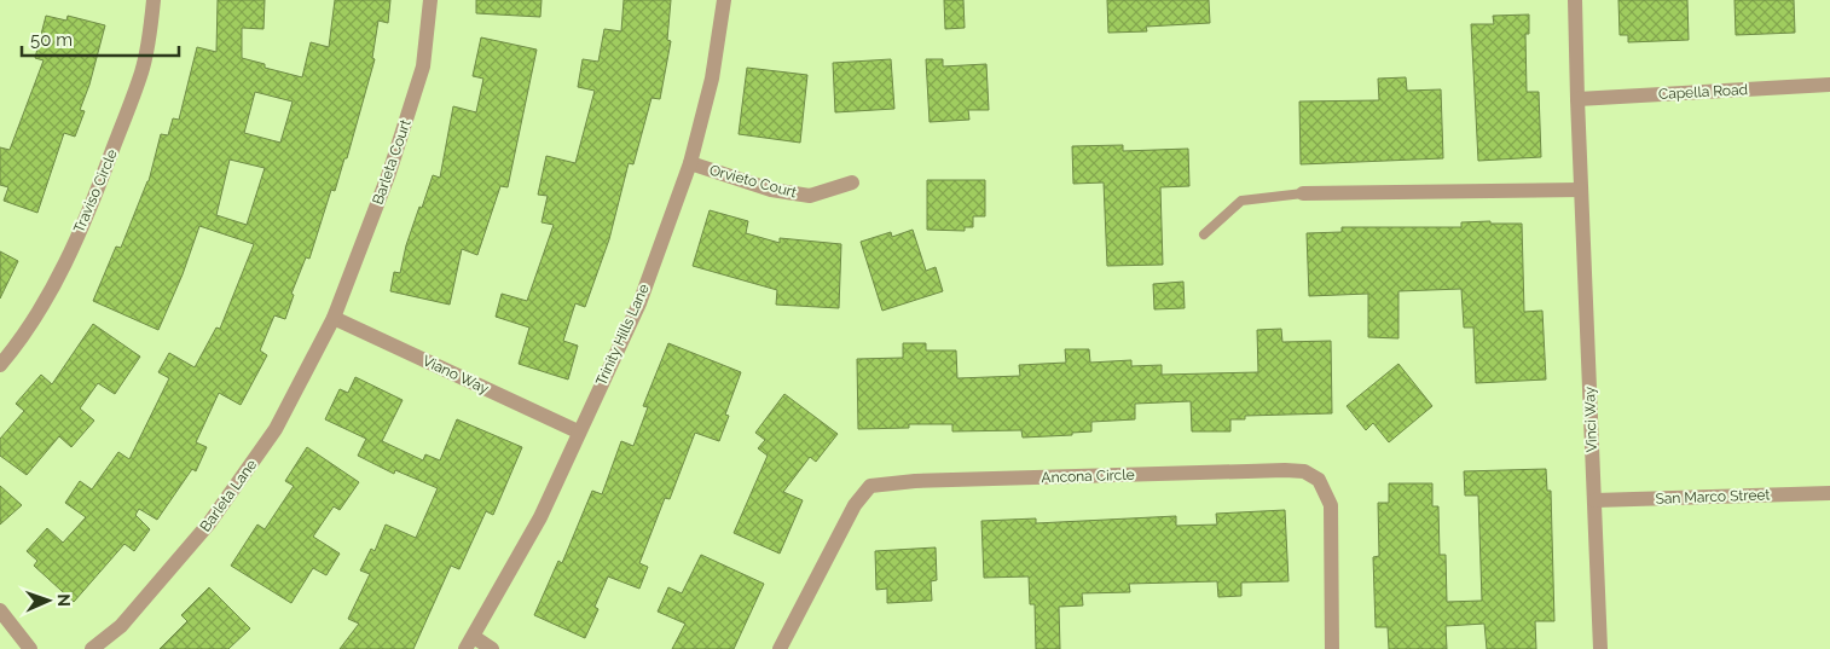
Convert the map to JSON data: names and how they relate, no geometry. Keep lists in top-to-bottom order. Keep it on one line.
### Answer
{"streets":{"street":["Capella Road","Barleta Court","Orvieto Court","Traviso Circle","Trinity Hills Lane","Viano Way","Vinci Way","Ancona Circle","Barleta Lane","San Marco Street"]},"crossings":[["Capella Road","Vinci Way"],["Barleta Court","Viano Way"],["Barleta Court","Barleta Lane"],["Orvieto Court","Trinity Hills Lane"],["Trinity Hills Lane","Viano Way"],["Viano Way","Barleta Lane"],["Vinci Way","San Marco Street"]],"scale_bar":"50 m","north":"right"}
